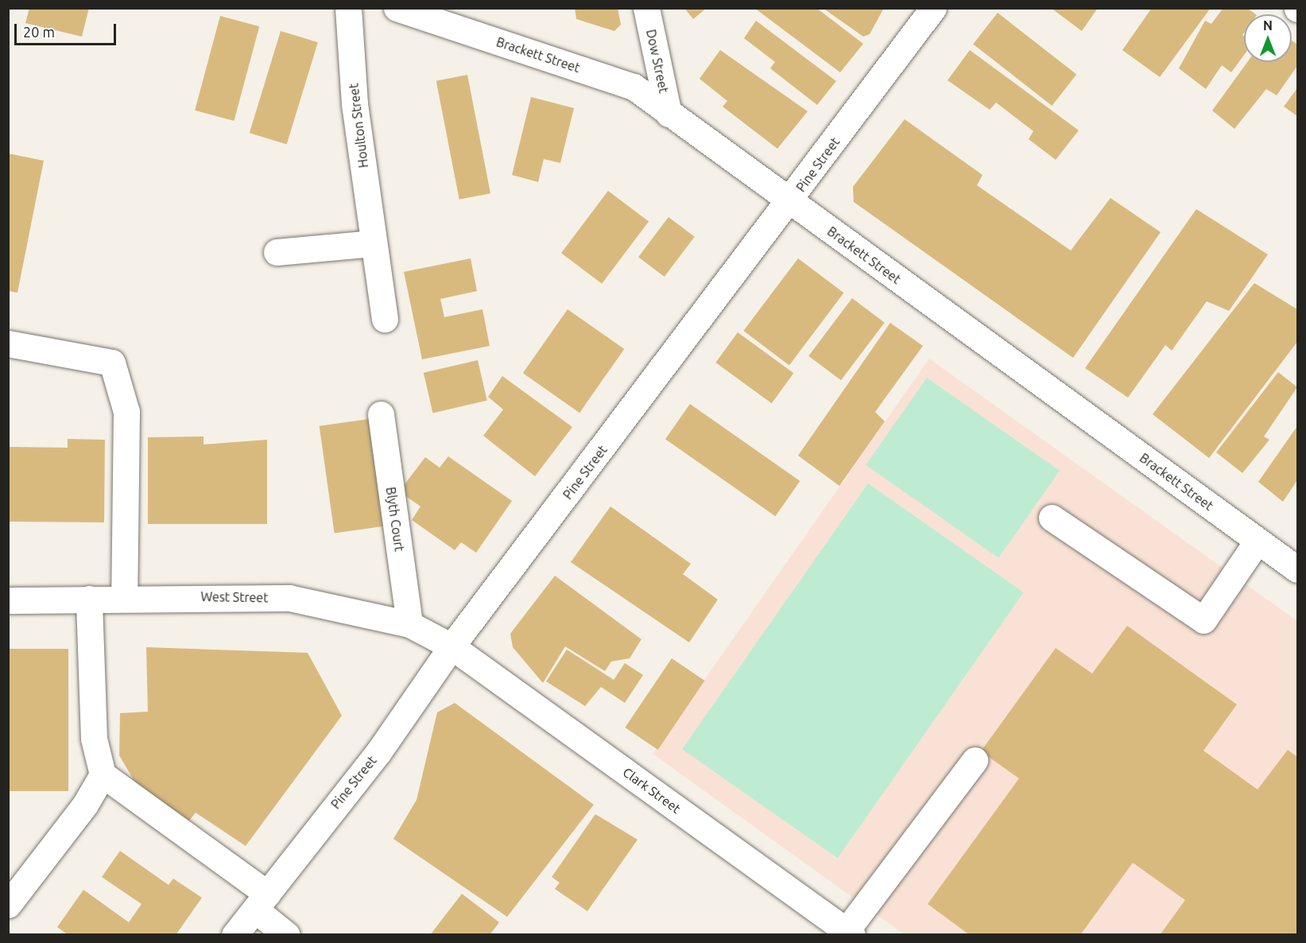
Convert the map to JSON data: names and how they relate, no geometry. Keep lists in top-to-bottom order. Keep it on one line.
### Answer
{"streets":{"street":["Brackett Street","Dow Street","Houlton Street","Pine Street","Blyth Court","West Street","Clark Street"]},"crossings":[["Brackett Street","Dow Street"],["Brackett Street","Pine Street"],["Pine Street","West Street"],["Pine Street","Clark Street"],["Blyth Court","West Street"],["West Street","Clark Street"]],"scale_bar":"20 m","north":"top"}
